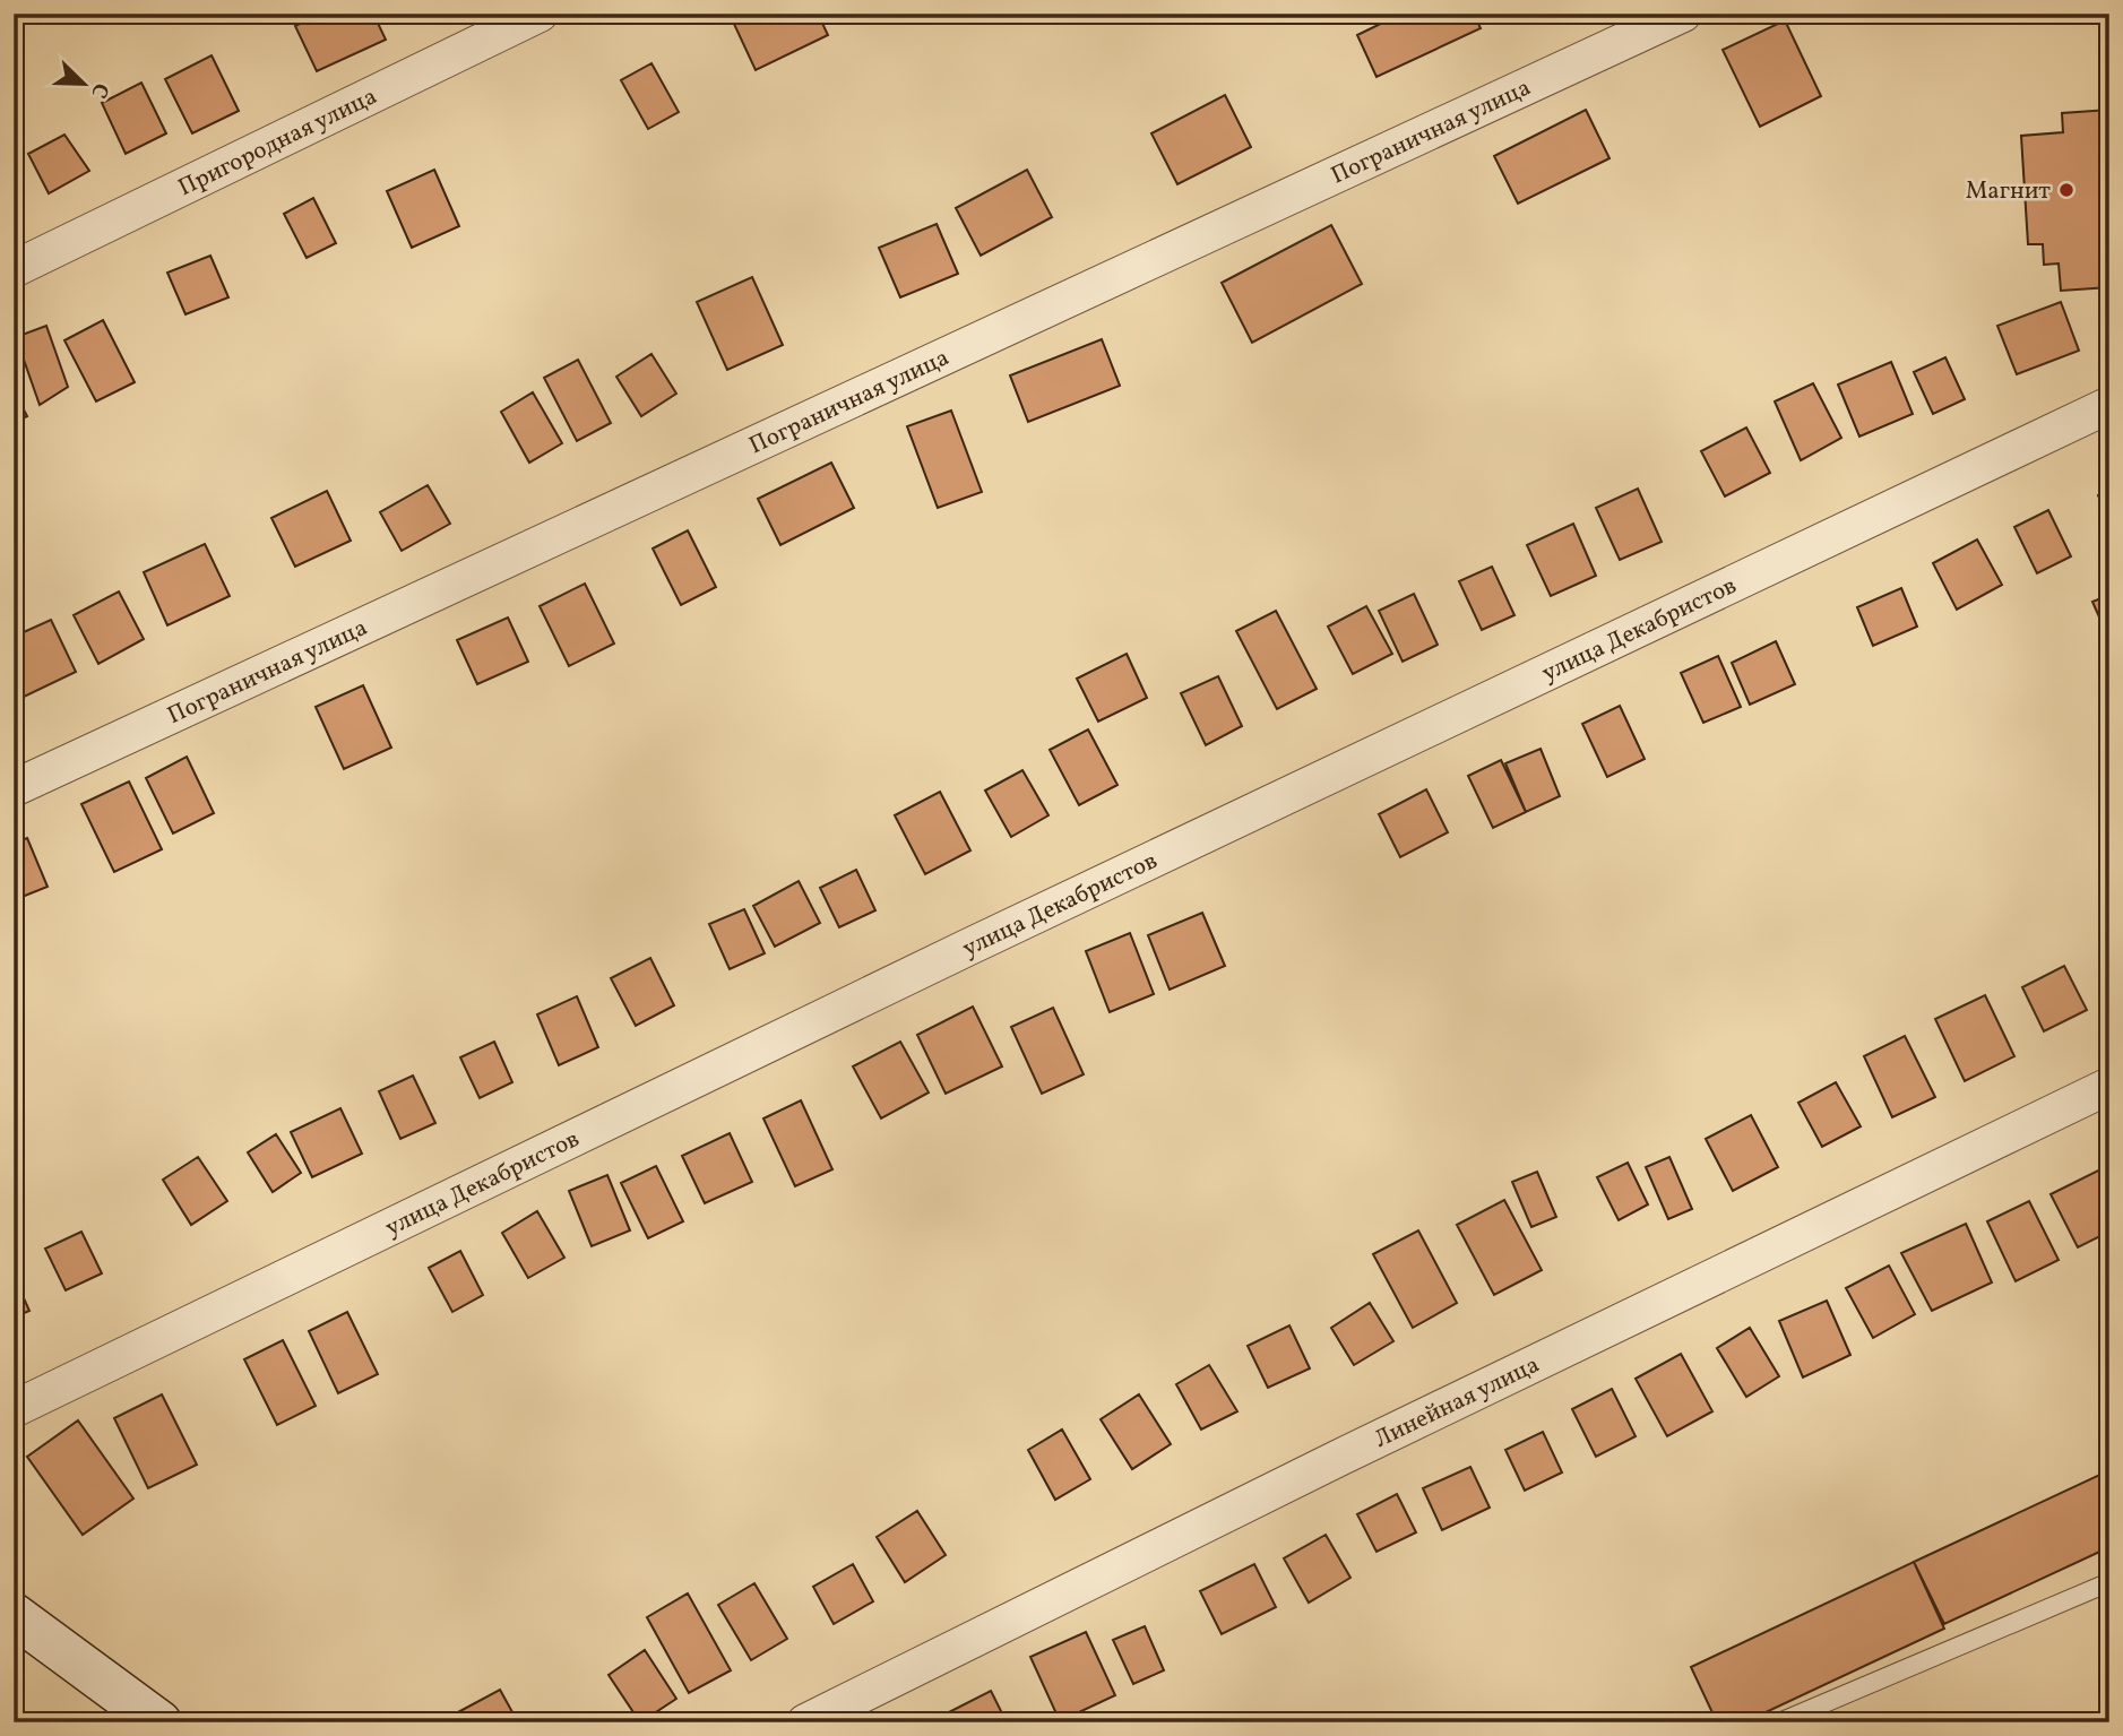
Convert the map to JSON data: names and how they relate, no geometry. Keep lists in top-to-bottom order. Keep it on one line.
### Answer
{"streets":{"street":["Пограничная улица","Пригородная улица","улица Декабристов","Линейная улица"]},"places":["Магнит"],"north":"bottom right"}
